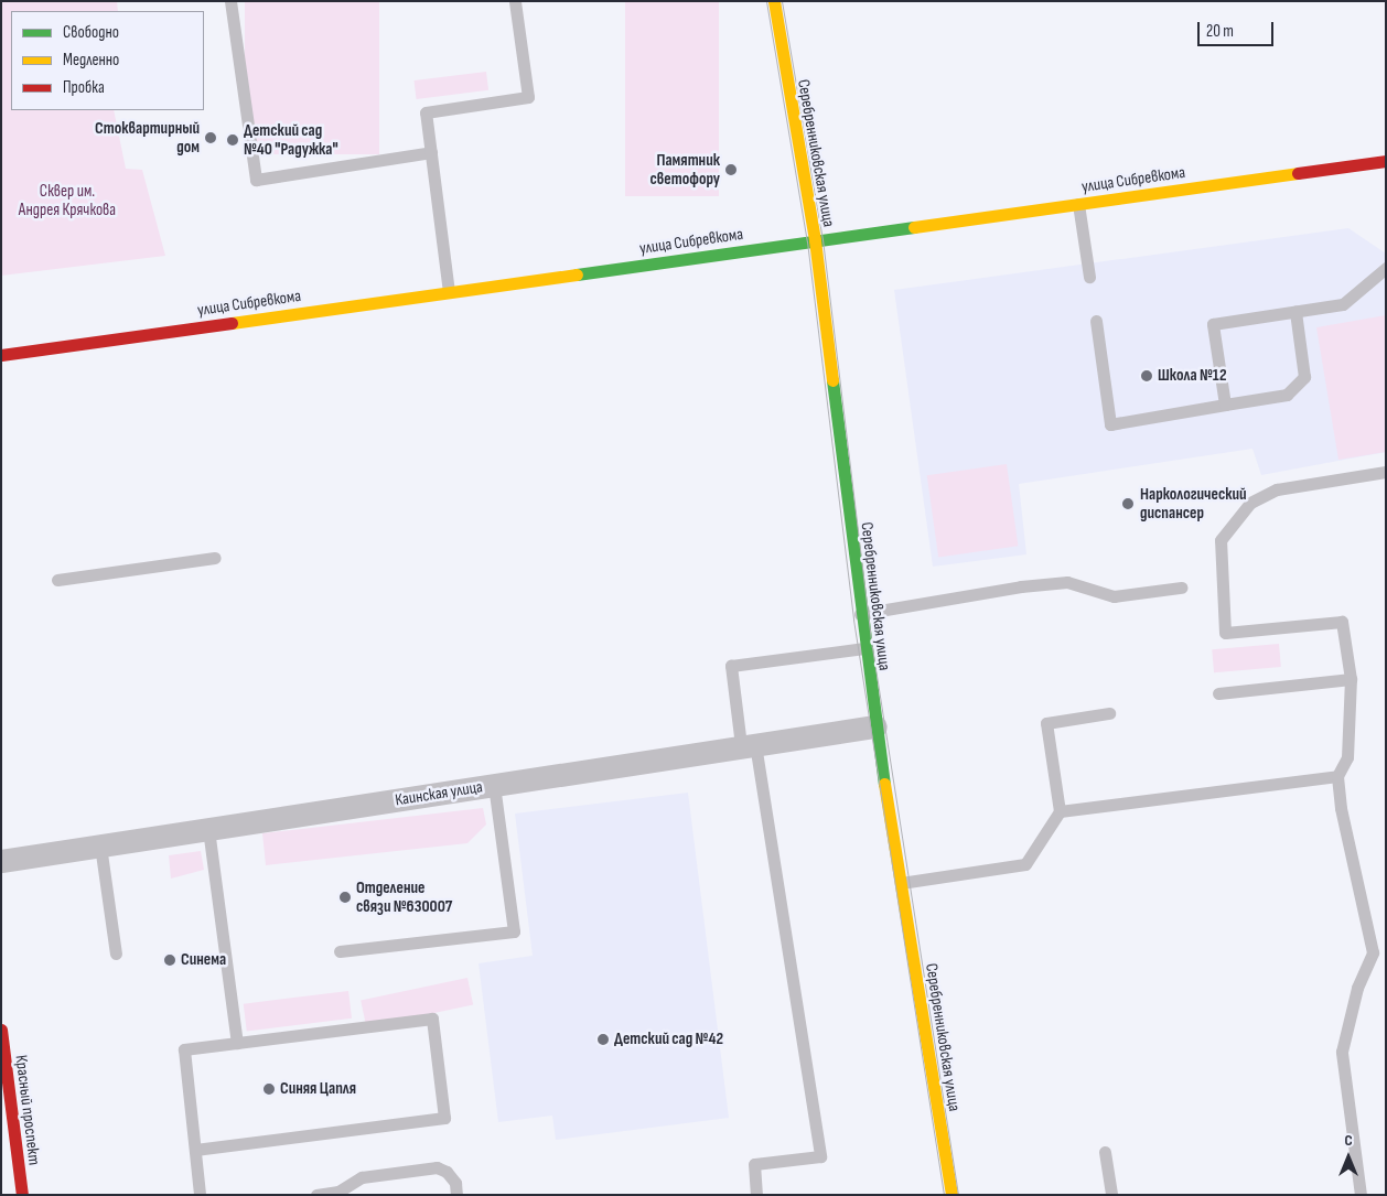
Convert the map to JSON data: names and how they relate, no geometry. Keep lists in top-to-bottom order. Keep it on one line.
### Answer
{"streets":{"street":["Серебренниковская улица","улица Сибревкома","Каинская улица","Красный проспект"]},"crossings":[["Серебренниковская улица","улица Сибревкома"],["Серебренниковская улица","Каинская улица"]],"parks":["Сквер им. Андрея Крячкова"],"places":["Стоквартирный дом","Детский сад №40 \"Радужка\"","Памятник светофору","Школа №12","Наркологический диспансер","Отделение связи №630007","Синема","Детский сад №42","Синяя Цапля"],"legend":["Свободно","Медленно","Пробка"],"scale_bar":"20 m","north":"top"}
